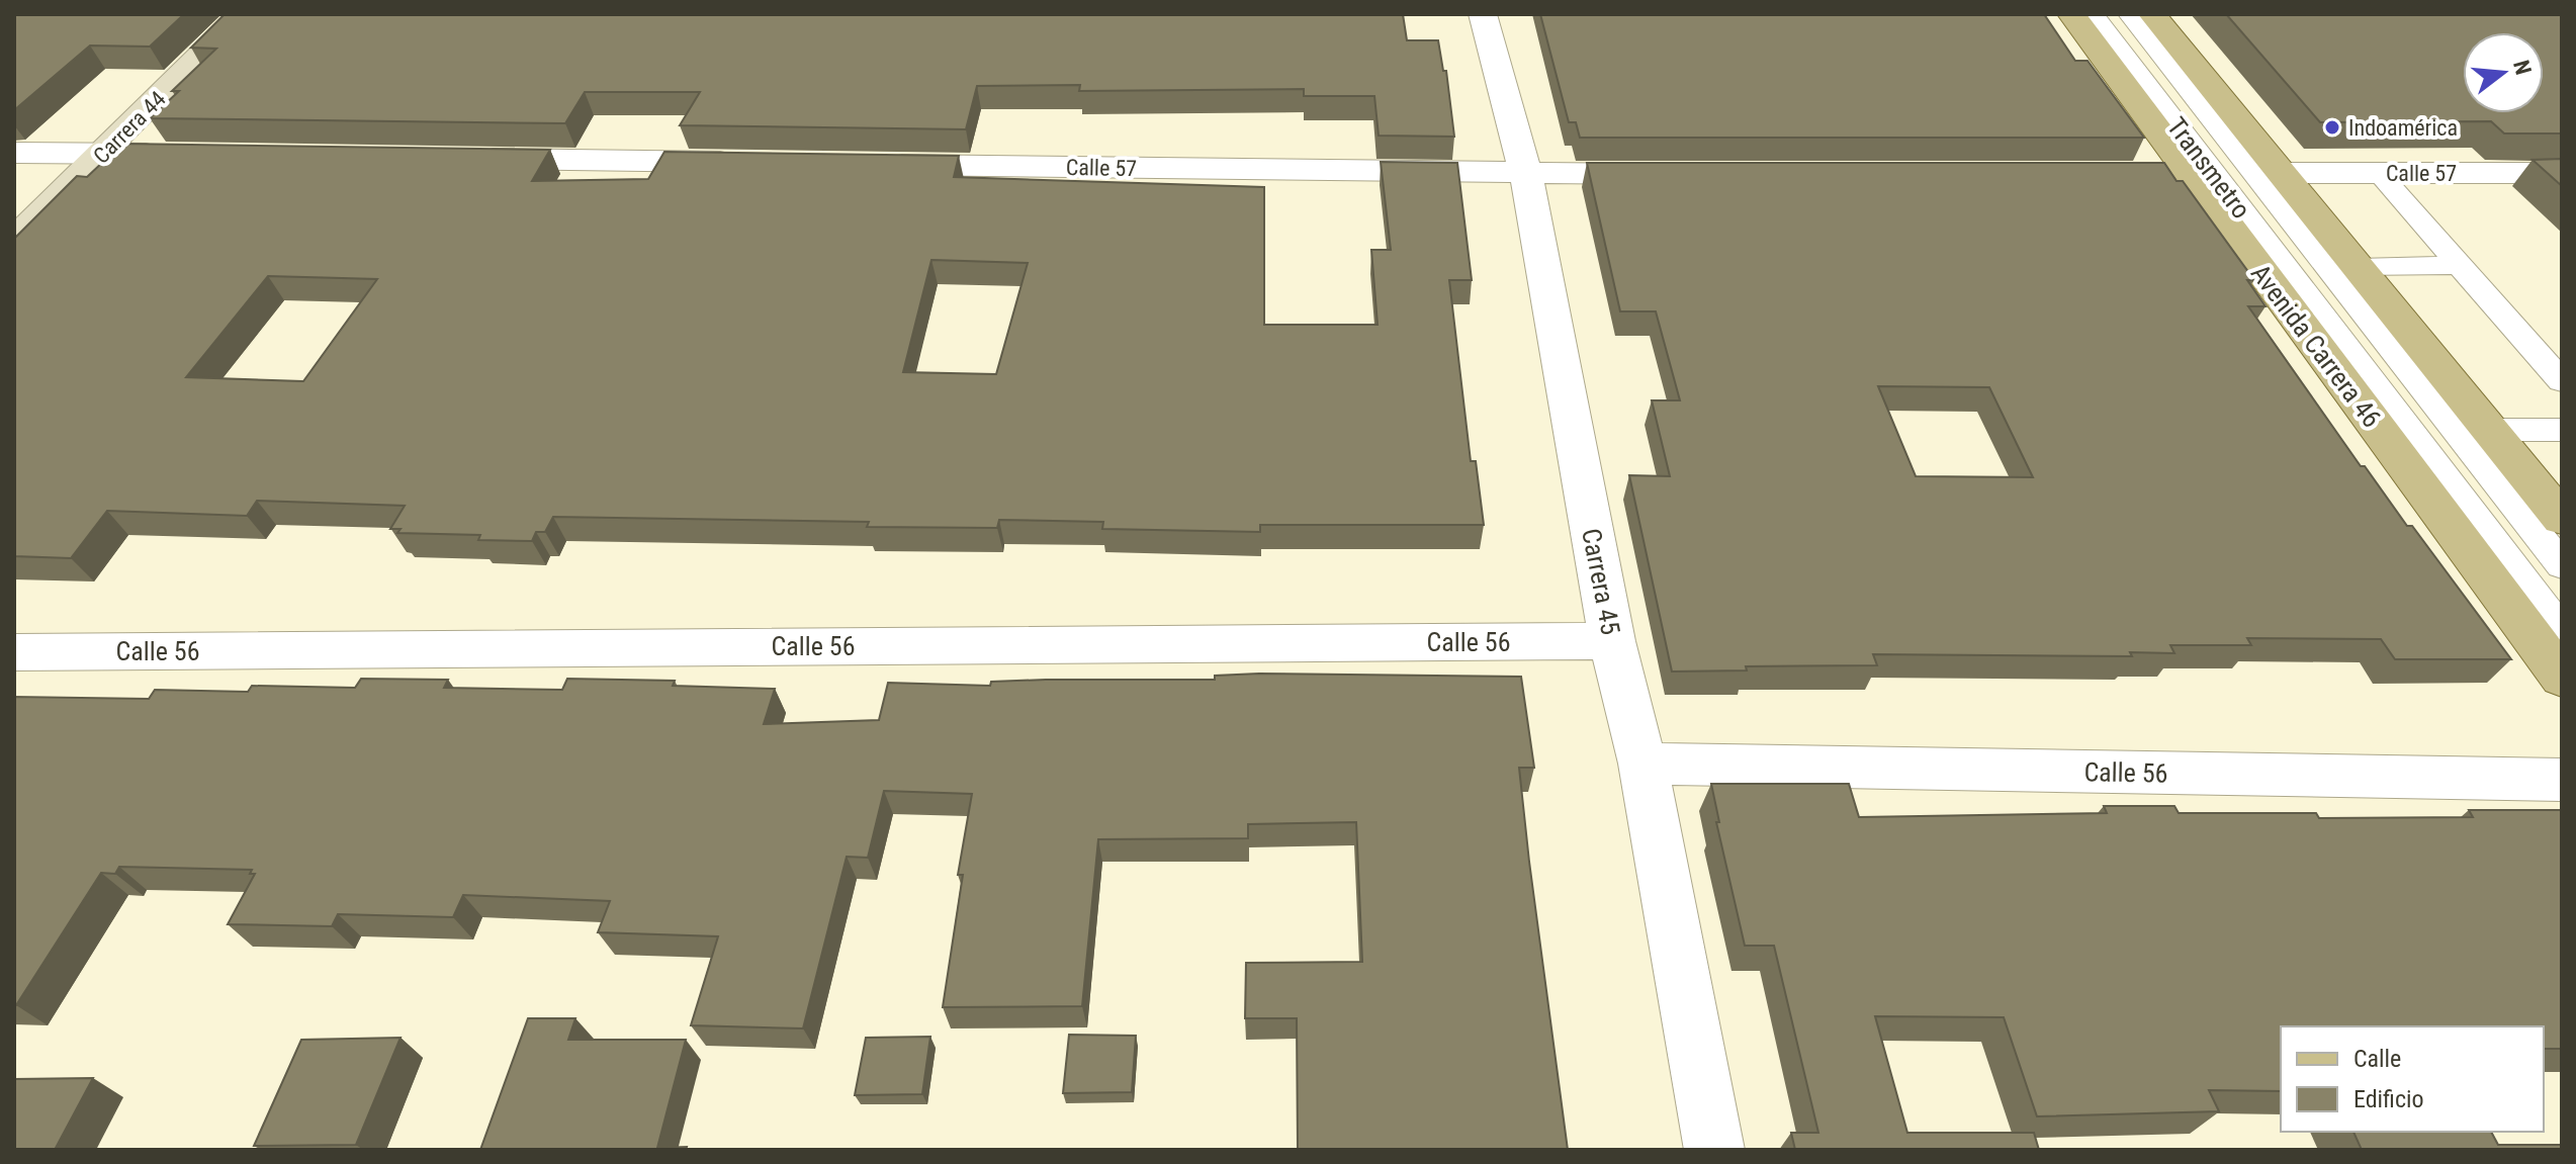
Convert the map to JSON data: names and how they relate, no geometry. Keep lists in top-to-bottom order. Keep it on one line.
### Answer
{"streets":{"main road":["Avenida Carrera 46"],"street":["Carrera 44","Calle 57","Carrera 45","Calle 56"],"lane":["Transmetro"]},"crossings":[["Calle 57","Carrera 45"],["Carrera 45","Calle 56"]],"places":["Indoamérica"],"legend":["Calle","Edificio"],"north":"right"}
